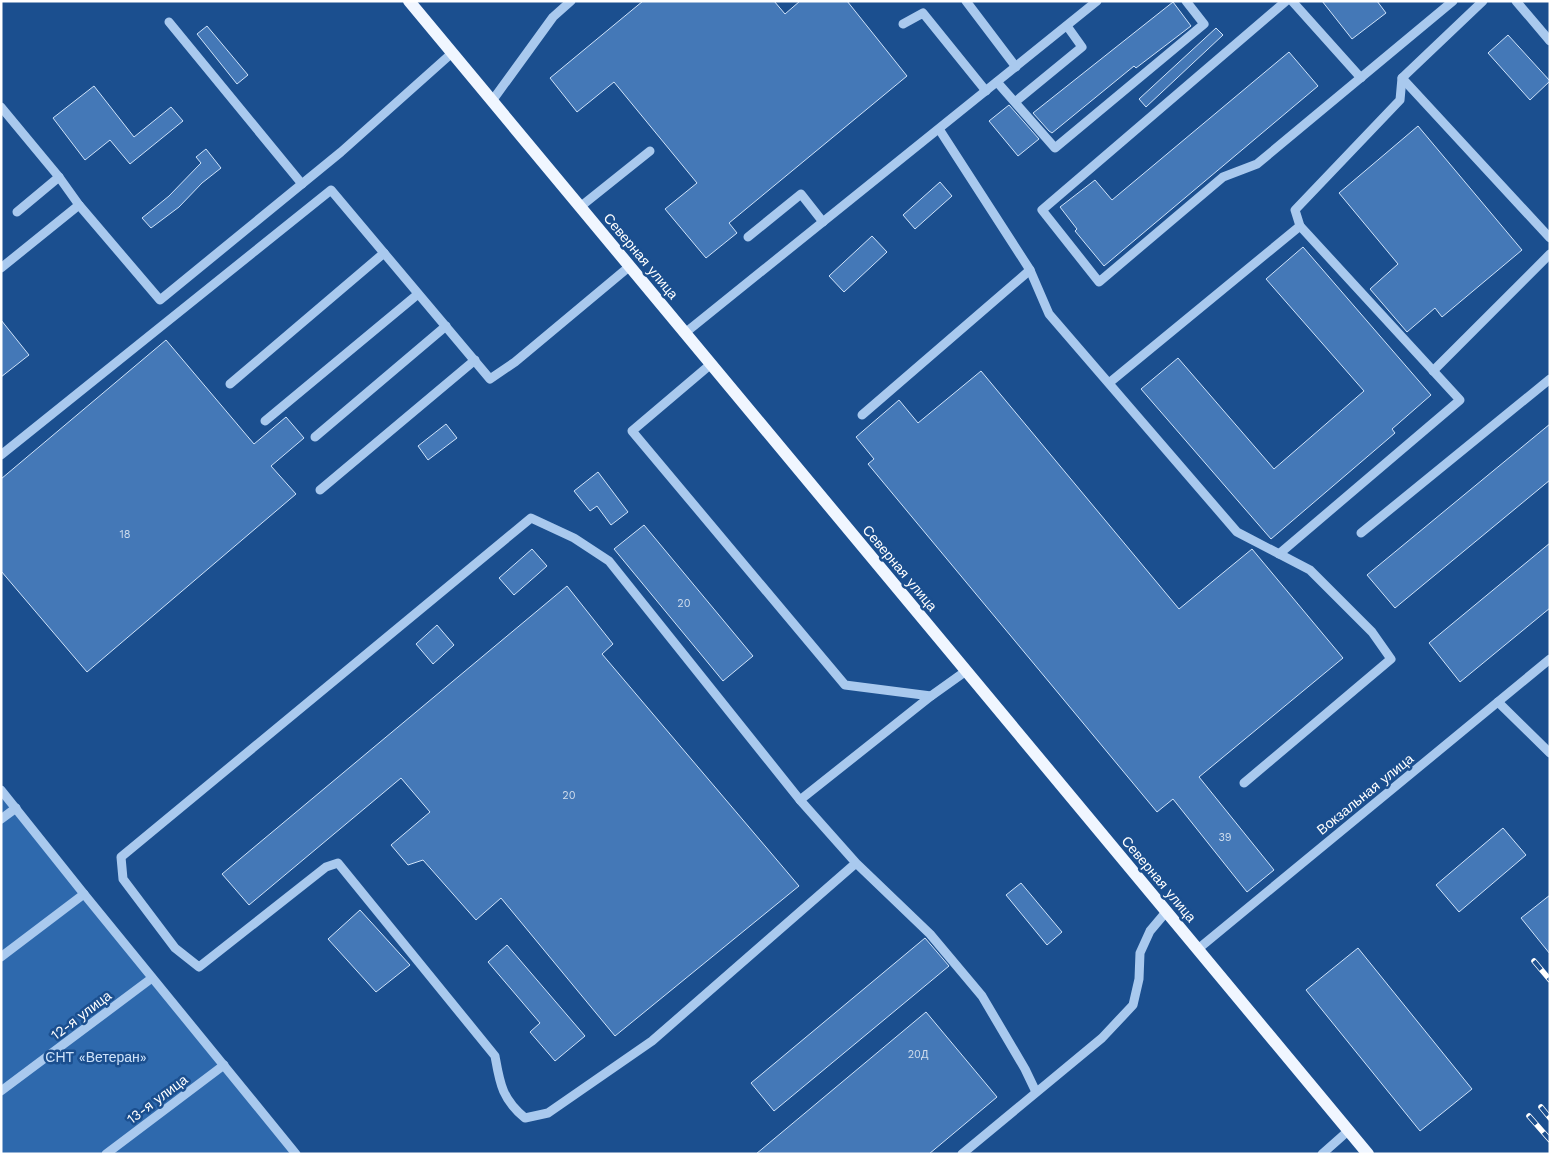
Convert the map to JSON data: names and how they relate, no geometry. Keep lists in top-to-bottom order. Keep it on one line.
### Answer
{"streets":{"main road":["Северная улица"],"street":["Вокзальная улица","12-я улица","13-я улица"]},"crossings":[["Северная улица","Вокзальная улица"]],"parks":["СНТ «Ветеран»"],"house_numbers":["18","20","20","39","20Д"]}
